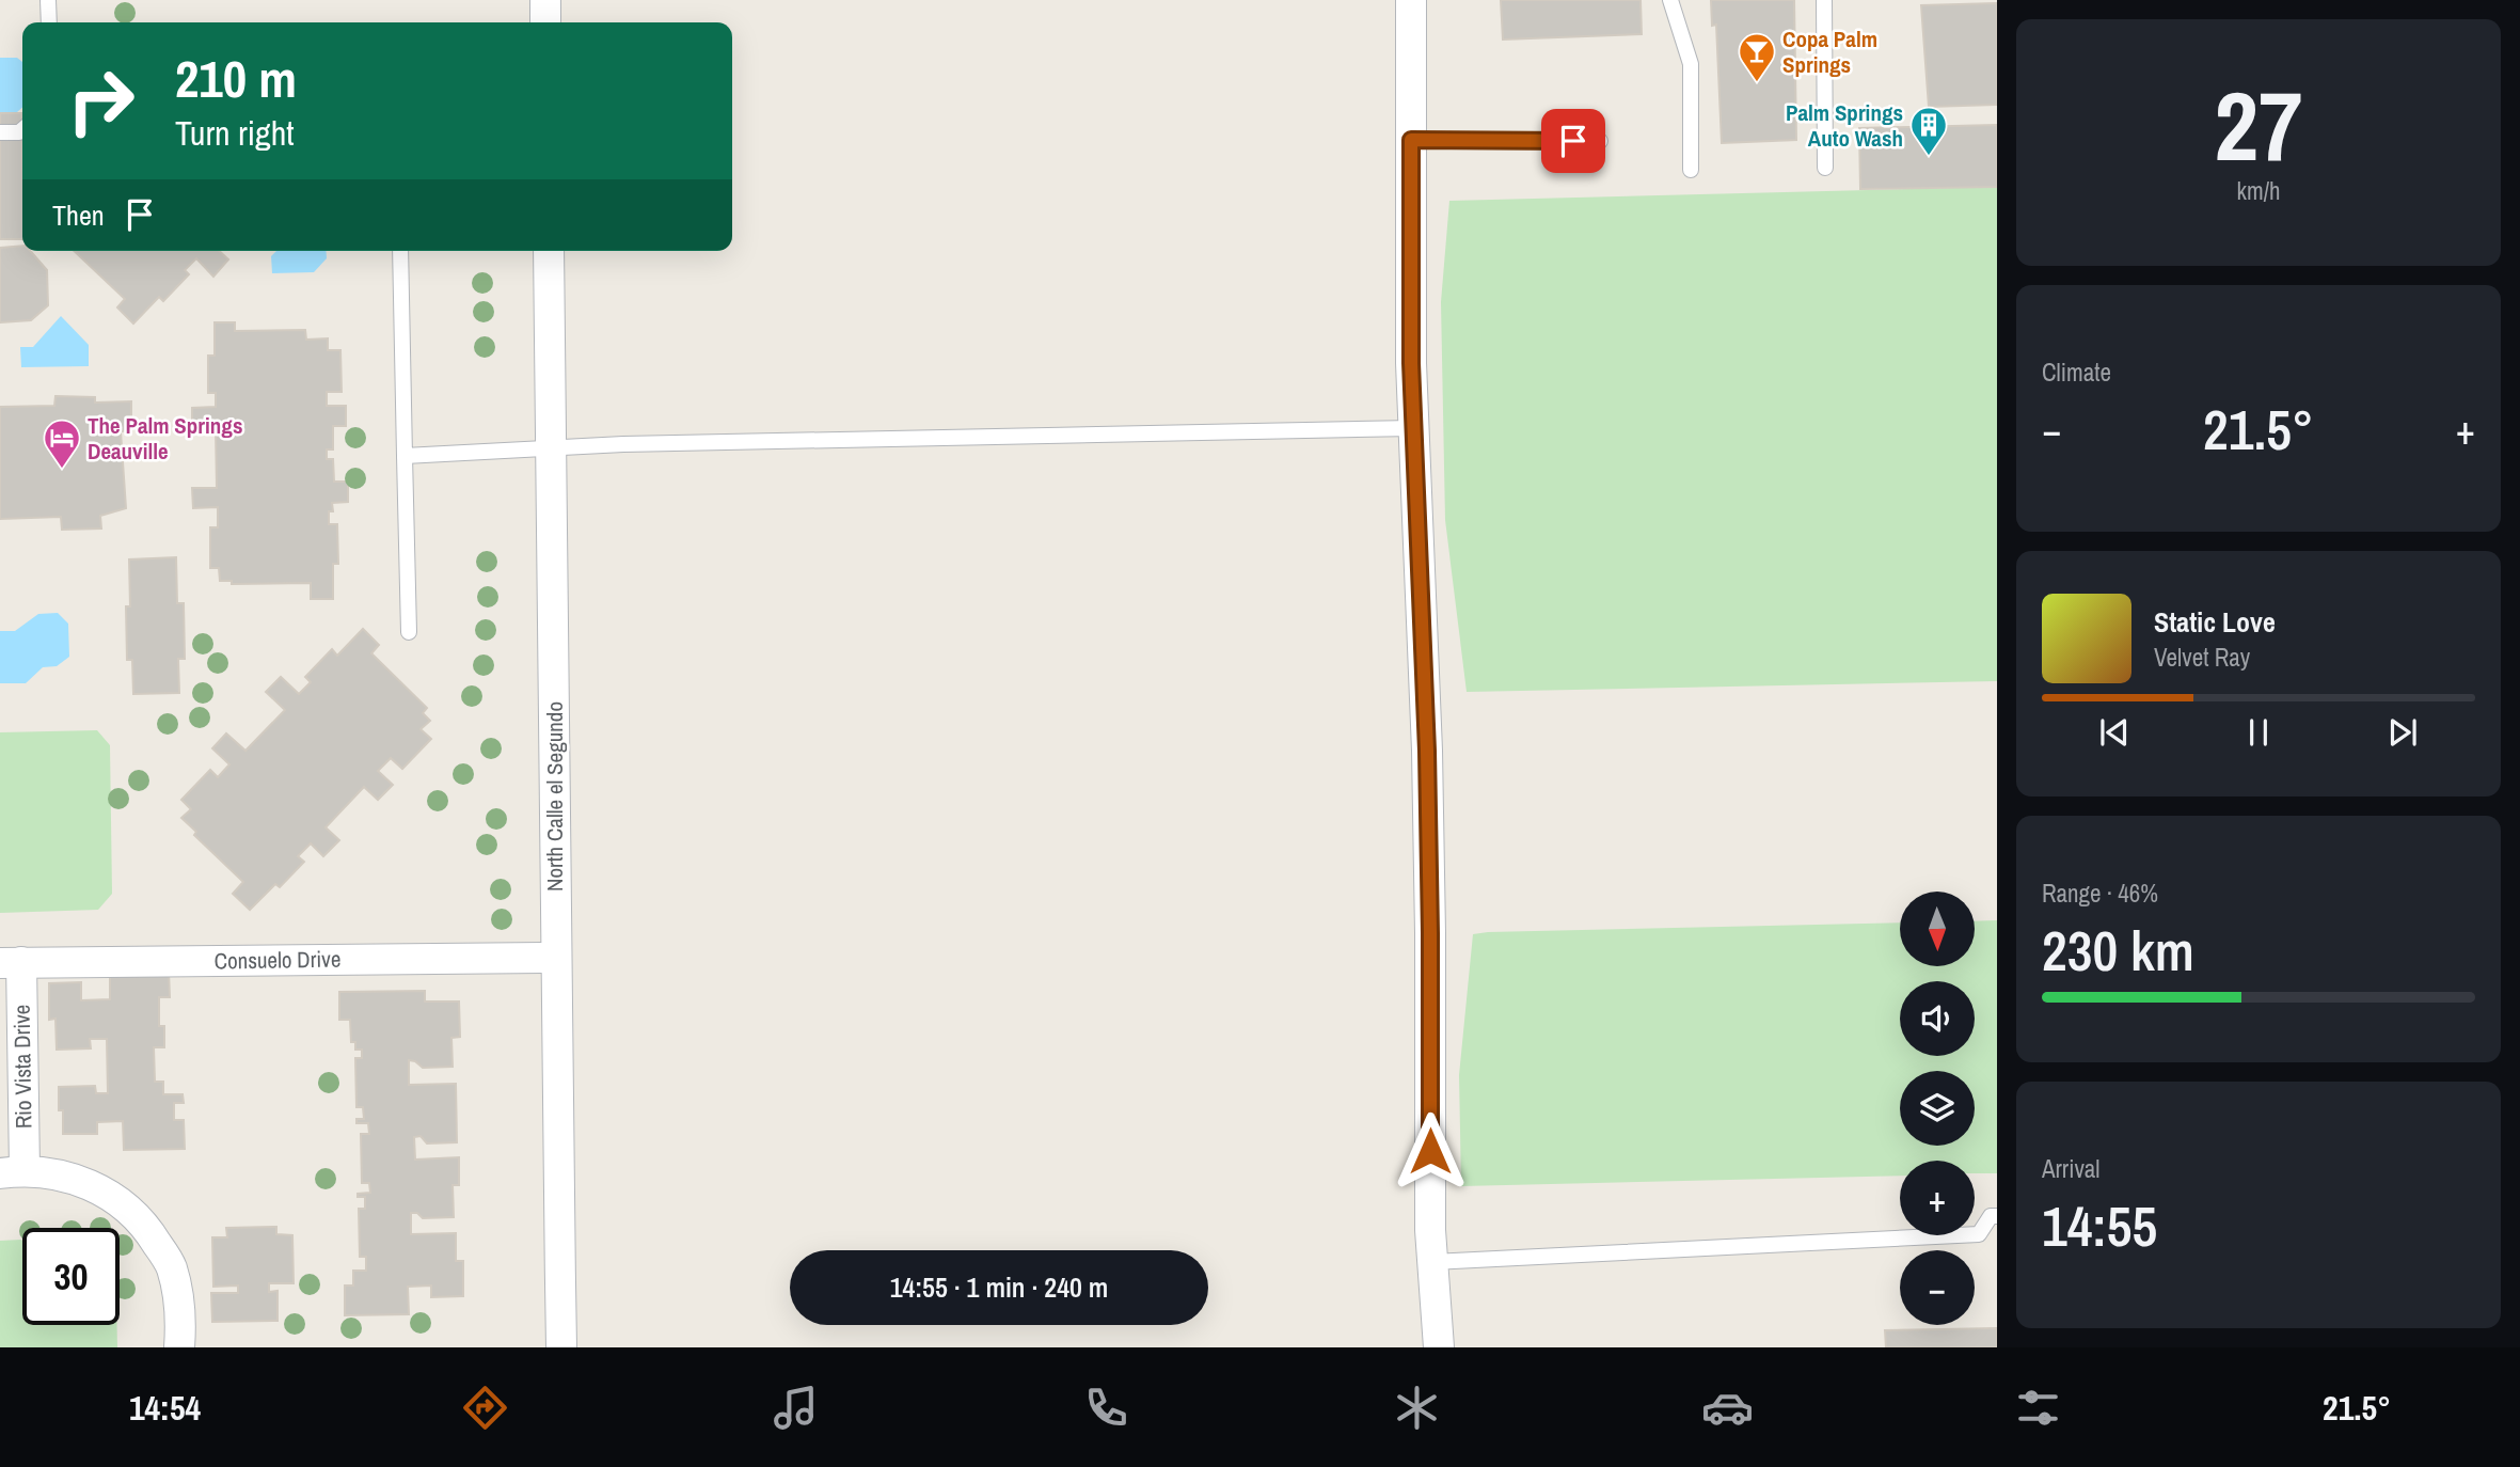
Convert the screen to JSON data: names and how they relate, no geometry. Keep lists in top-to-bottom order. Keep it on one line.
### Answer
{"streets":{"street":["North Calle el Segundo","Consuelo Drive","Rio Vista Drive"]},"crossings":[["North Calle el Segundo","Consuelo Drive"],["Consuelo Drive","Rio Vista Drive"]],"places":{"bar":["Copa Palm Springs"],"building":["Palm Springs Auto Wash"],"hotel":["The Palm Springs Deauville"]},"north":"bottom","page":{"tile":[["27","km/h"],"Climate",["Range · 46%","230 km"],["Arrival","14:55"]],"turn":["210 m","Turn right"],"then":"Then","heat":["−","21.5°","+"],"song":["Static Love","Velvet Ray"],"map_buttons":["+","−"],"limit":"30","trip":"14:55 · 1 min · 240 m","tabs":["14:54","21.5°"]}}
